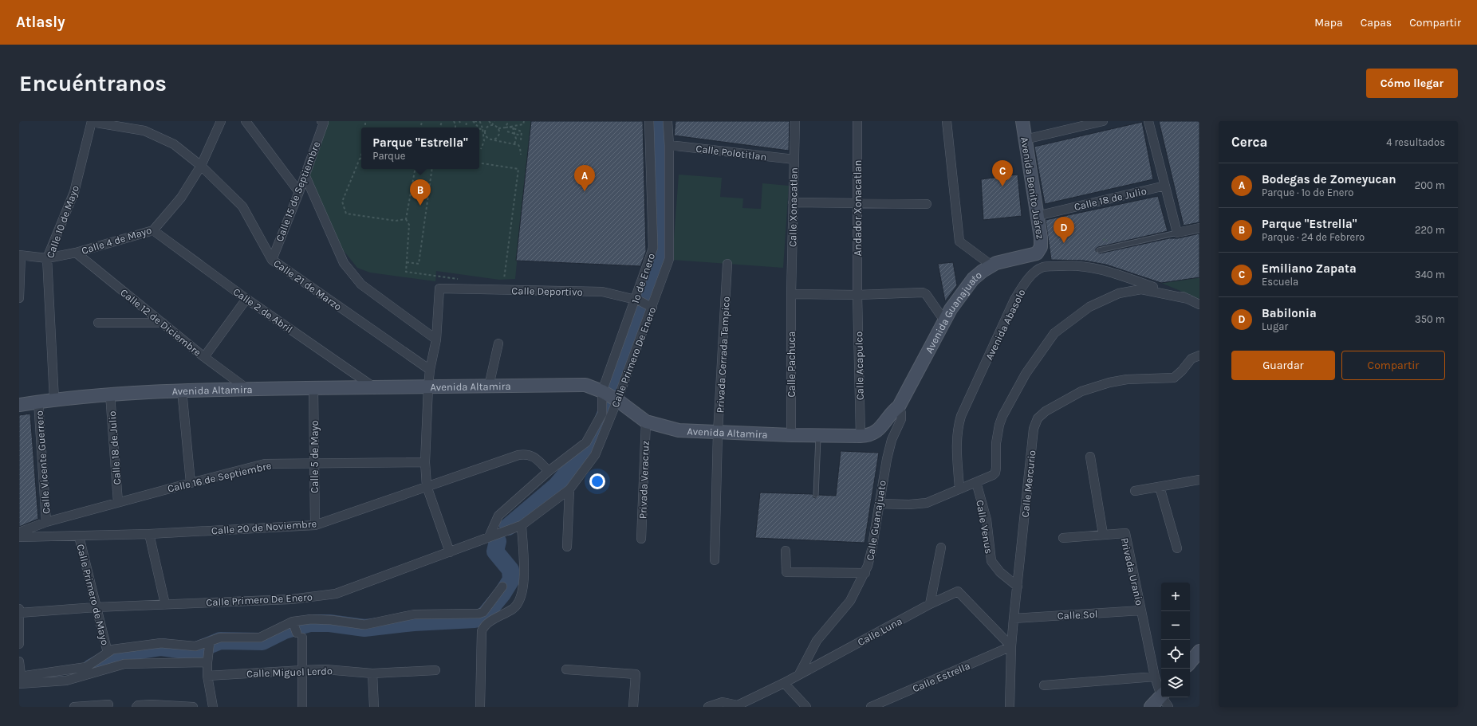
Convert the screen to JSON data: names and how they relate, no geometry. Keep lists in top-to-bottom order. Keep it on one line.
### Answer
{"streets":{"street":["Calle Polotitlan","Avenida Benito Juárez","Calle 15 de Septiembre","Calle 18 de Julio","Calle Xonacatlan","Andador Xonacatlan","Calle 10 de Mayo","Calle 4 de Mayo","1o de Enero","Calle 21 de Marzo","Calle Deportivo","Calle 2 de Abril","Avenida Guanajuato","Calle 12 de Diciembre","Avenida Abasolo","Privada Cerrada Tampico","Calle Primero De Enero","Calle Pachuca","Calle Acapulco","Avenida Altamira","Calle 5 de Mayo","Calle Vicente Guerrero","Calle 16 de Septiembre","Privada Veracruz","Calle Mercurio","Calle Guanajuato","Calle 20 de Noviembre","Calle Venus","Privada Uranio","Calle Primero de Mayo","Calle Sol","Calle Luna","Calle Miguel Lerdo","Calle Estrella"]},"crossings":[["Calle Polotitlan","Calle Xonacatlan"],["Calle Polotitlan","Calle Primero De Enero"],["Avenida Benito Juárez","Calle 18 de Julio"],["Avenida Benito Juárez","Avenida Guanajuato"],["Calle 15 de Septiembre","Calle 21 de Marzo"],["Calle 18 de Julio","Avenida Altamira"],["Calle 18 de Julio","Calle 16 de Septiembre"],["Calle Xonacatlan","Calle Pachuca"],["Andador Xonacatlan","Calle Acapulco"],["Calle 10 de Mayo","Calle 4 de Mayo"],["Calle 10 de Mayo","Calle 21 de Marzo"],["Calle 10 de Mayo","Avenida Altamira"],["Calle 4 de Mayo","Calle 21 de Marzo"],["Calle 4 de Mayo","Calle 2 de Abril"],["Calle 4 de Mayo","Calle 12 de Diciembre"],["1o de Enero","Calle Deportivo"],["1o de Enero","Calle Primero De Enero"],["1o de Enero","Avenida Altamira"],["Calle Deportivo","Calle Primero De Enero"],["Calle 2 de Abril","Avenida Altamira"],["Avenida Guanajuato","Avenida Altamira"],["Avenida Guanajuato","Calle Guanajuato"],["Calle 12 de Diciembre","Avenida Altamira"],["Privada Cerrada Tampico","Avenida Altamira"],["Calle Primero De Enero","Avenida Altamira"],["Calle Primero De Enero","Calle 20 de Noviembre"],["Calle Primero De Enero","Calle Primero de Mayo"],["Calle Pachuca","Avenida Altamira"],["Calle Acapulco","Avenida Altamira"],["Avenida Altamira","Calle 5 de Mayo"],["Avenida Altamira","Calle Vicente Guerrero"],["Avenida Altamira","Privada Veracruz"],["Avenida Altamira","Calle Guanajuato"],["Calle 5 de Mayo","Calle 16 de Septiembre"],["Calle 5 de Mayo","Calle 20 de Noviembre"],["Calle Vicente Guerrero","Calle 16 de Septiembre"],["Calle Mercurio","Calle Venus"],["Calle Mercurio","Calle Sol"],["Calle Mercurio","Calle Luna"],["Calle Mercurio","Calle Estrella"],["Calle Guanajuato","Calle Luna"],["Calle 20 de Noviembre","Calle Primero de Mayo"],["Privada Uranio","Calle Sol"],["Calle Luna","Calle Estrella"]],"page":{"header":"Atlasly","nav":["Mapa","Capas","Compartir"],"buttons":["Cómo llegar",["Guardar","Compartir"]],"title":"Encuéntranos","heading":["Cerca","4 resultados"],"popup":["Parque \"Estrella\"","Parque"],"pins":["C","A","B","D"],"list":[{"mark":"A","name":"Bodegas de Zomeyucan","note":"Parque · 1o de Enero","value":"200 m"},{"mark":"B","name":"Parque \"Estrella\"","note":"Parque · 24 de Febrero","value":"220 m"},{"mark":"C","name":"Emiliano Zapata","note":"Escuela","value":"340 m"},{"mark":"D","name":"Babilonia","note":"Lugar","value":"350 m"}],"map_buttons":["+","−"]}}
